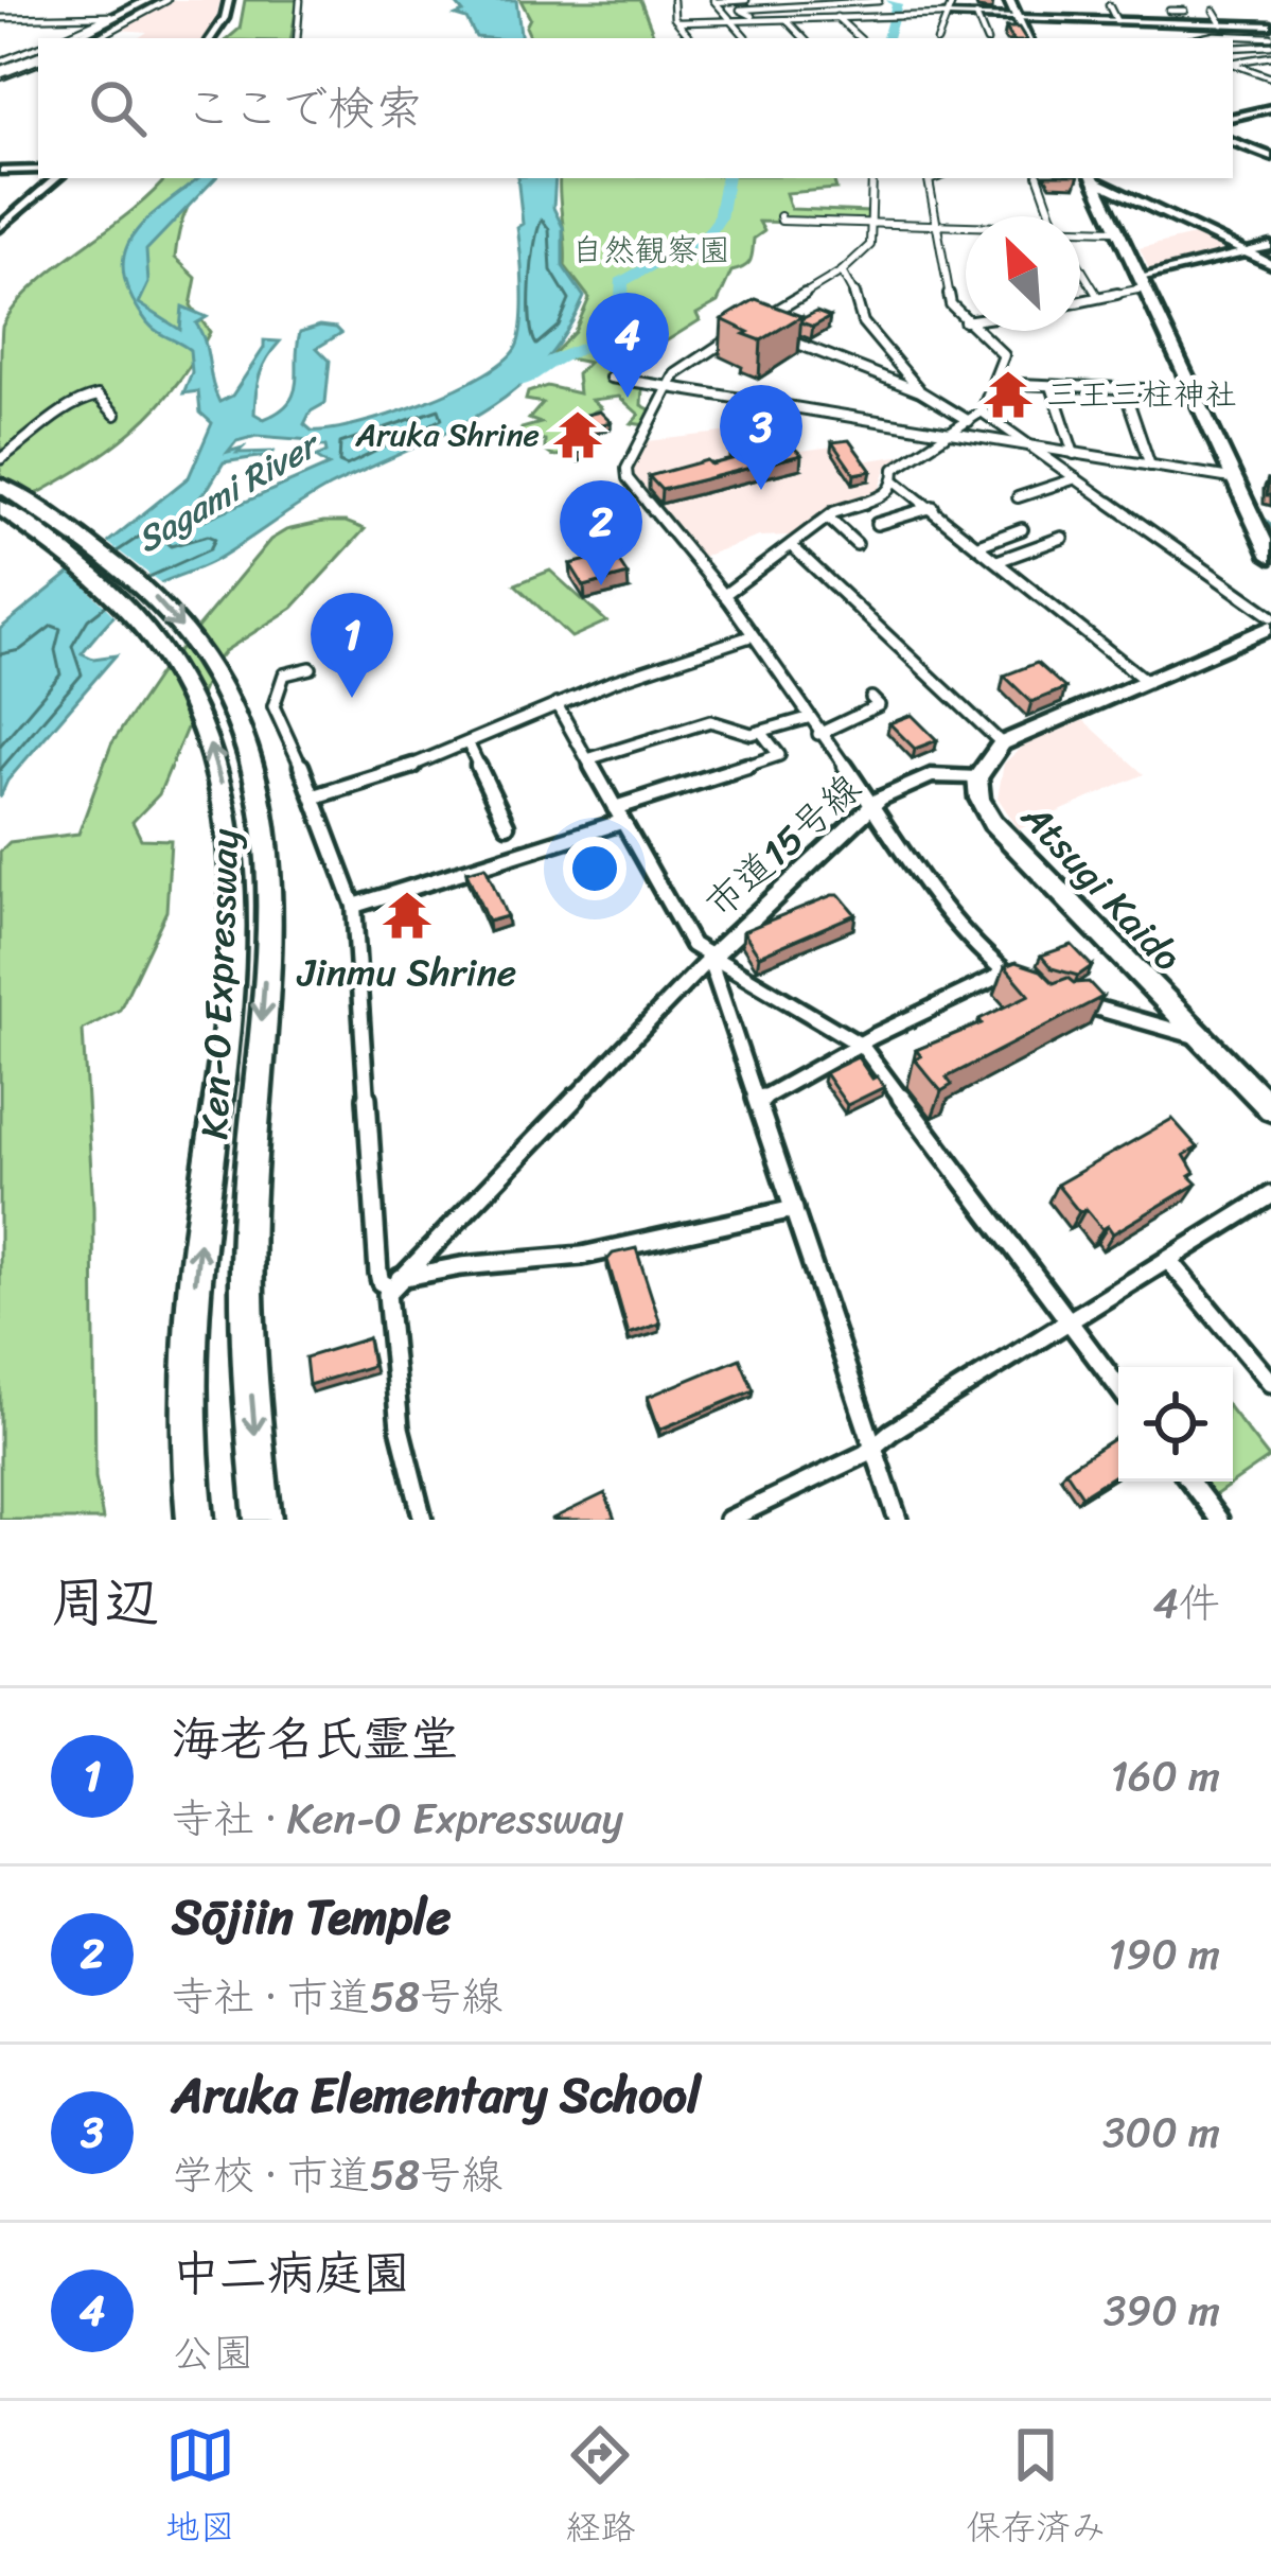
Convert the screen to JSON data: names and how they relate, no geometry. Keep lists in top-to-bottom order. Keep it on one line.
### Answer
{"streets":{"highway":["Ken-O Expressway"],"main road":["Atsugi Kaido"],"street":["市道15号線"]},"crossings":[["市道15号線","Atsugi Kaido"]],"water":["Sagami River"],"parks":["自然観察園"],"places":{"temple":["三王三柱神社","Aruka Shrine","Jinmu Shrine"]},"north":"top left","page":{"search":"ここで検索","pins":["4","3","2","1"],"heading":["周辺","4件"],"list":[{"mark":"1","name":"海老名氏霊堂","note":"寺社 · Ken-O Expressway","value":"160 m"},{"mark":"2","name":"Sōjiin Temple","note":"寺社 · 市道58号線","value":"190 m"},{"mark":"3","name":"Aruka Elementary School","note":"学校 · 市道58号線","value":"300 m"},{"mark":"4","name":"中二病庭園","note":"公園","value":"390 m"}],"nav":["地図","経路","保存済み"]}}
